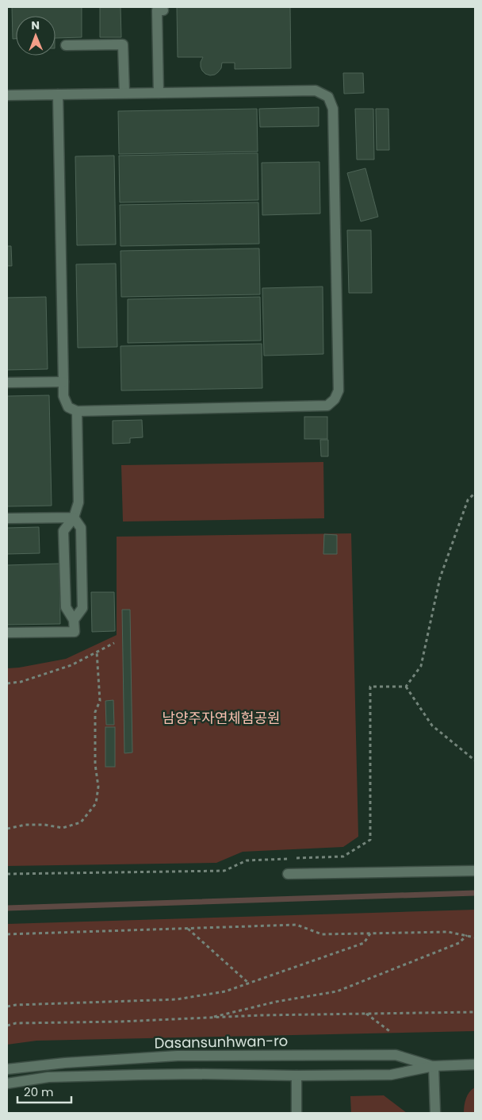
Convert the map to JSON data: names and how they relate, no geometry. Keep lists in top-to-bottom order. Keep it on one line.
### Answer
{"streets":{"street":["Dasansunhwan-ro"]},"parks":["남양주자연체험공원"],"scale_bar":"20 m","north":"top"}
